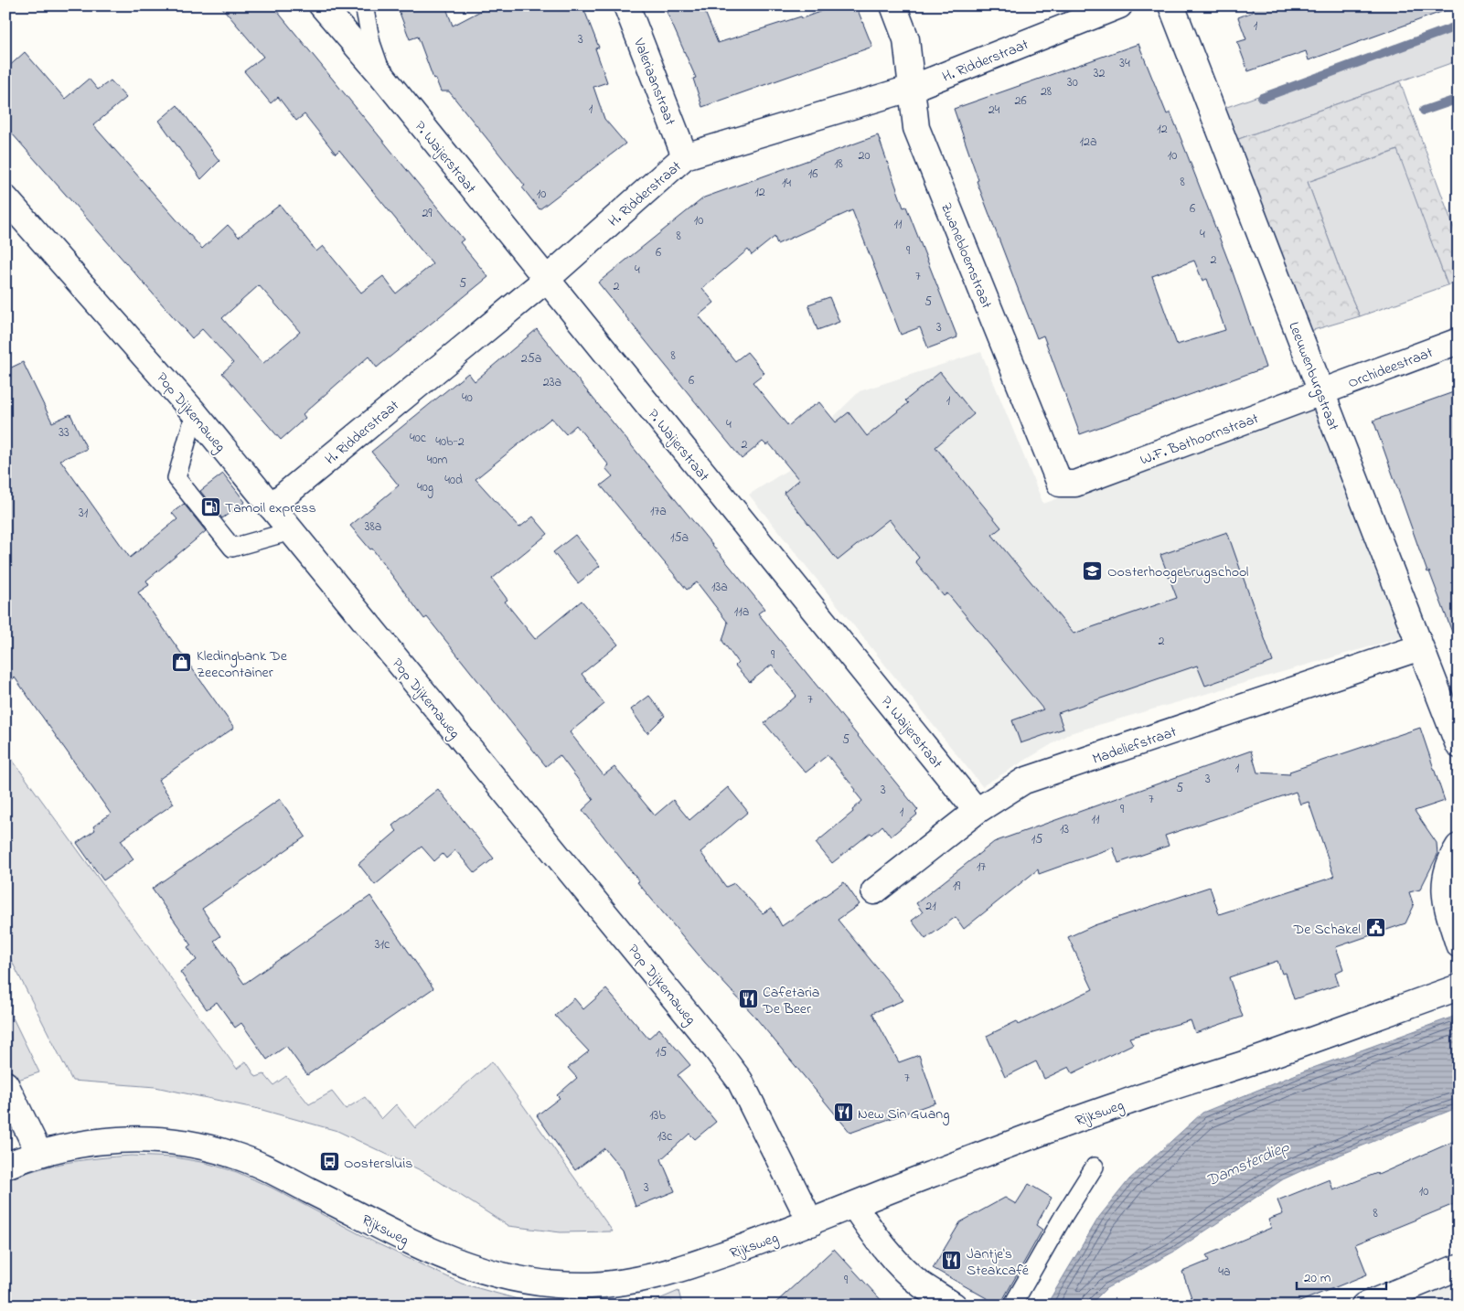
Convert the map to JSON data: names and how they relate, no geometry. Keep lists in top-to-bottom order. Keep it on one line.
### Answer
{"streets":{"street":["H. Ridderstraat","Valeriaanstraat","P. Waijerstraat","Zwanebloemstraat","Orchideestraat","Leeuwenburgstraat","Pop Dijkemaweg","W.F. Bathoornstraat","Madeliefstraat","Rijksweg"]},"crossings":[["H. Ridderstraat","Valeriaanstraat"],["H. Ridderstraat","P. Waijerstraat"],["H. Ridderstraat","Zwanebloemstraat"],["H. Ridderstraat","Pop Dijkemaweg"],["P. Waijerstraat","Madeliefstraat"],["Zwanebloemstraat","W.F. Bathoornstraat"],["Orchideestraat","Leeuwenburgstraat"],["Orchideestraat","W.F. Bathoornstraat"],["Leeuwenburgstraat","W.F. Bathoornstraat"],["Leeuwenburgstraat","Madeliefstraat"],["Pop Dijkemaweg","Rijksweg"]],"water":["Damsterdiep"],"places":{"fuel station":["Tamoil express"],"school or university":["Oosterhoogebrugschool"],"shop":["Kledingbank De Zeecontainer"],"public building":["De Schakel"],"restaurant":["Cafetaria De Beer","New Sin Guang","Jantje's Steakcafé"],"bus stop":["Oostersluis"]},"house_numbers":["1","3","34","32","30","28","26","1","24","12","12a","20","10","18","16","8","14","12","10","6","29","10","11","4","8","9","6","2","4","7","5","2","5","3","8","25a","6","23a","40","1","4","33","40c","40b-2","2","40m","40d","40g","17a","31","38a","15a","13a","11a","2","9","7","5","1","3","5","3","7","9","1","11","13","15","17","19","21","31c","15","7","13b","13c","3","10","8","4a","9"],"scale_bar":"20 m"}
